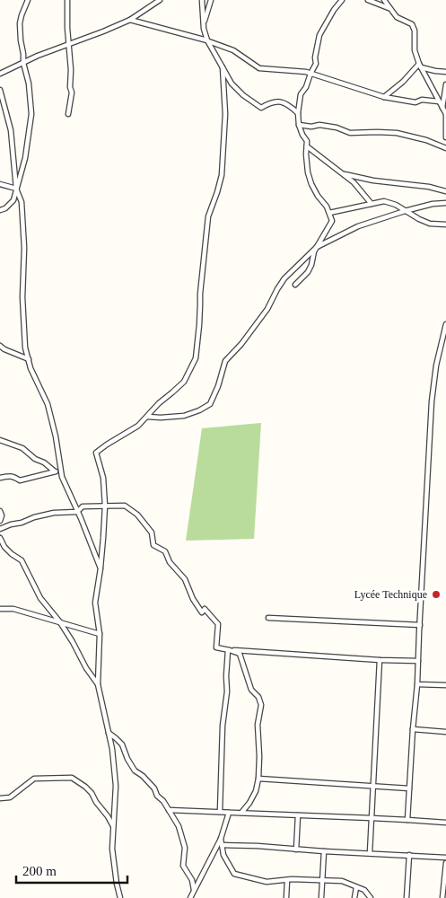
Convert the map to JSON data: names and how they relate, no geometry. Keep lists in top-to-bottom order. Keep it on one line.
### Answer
{"places":["Lycée Technique"],"scale_bar":"200 m"}
